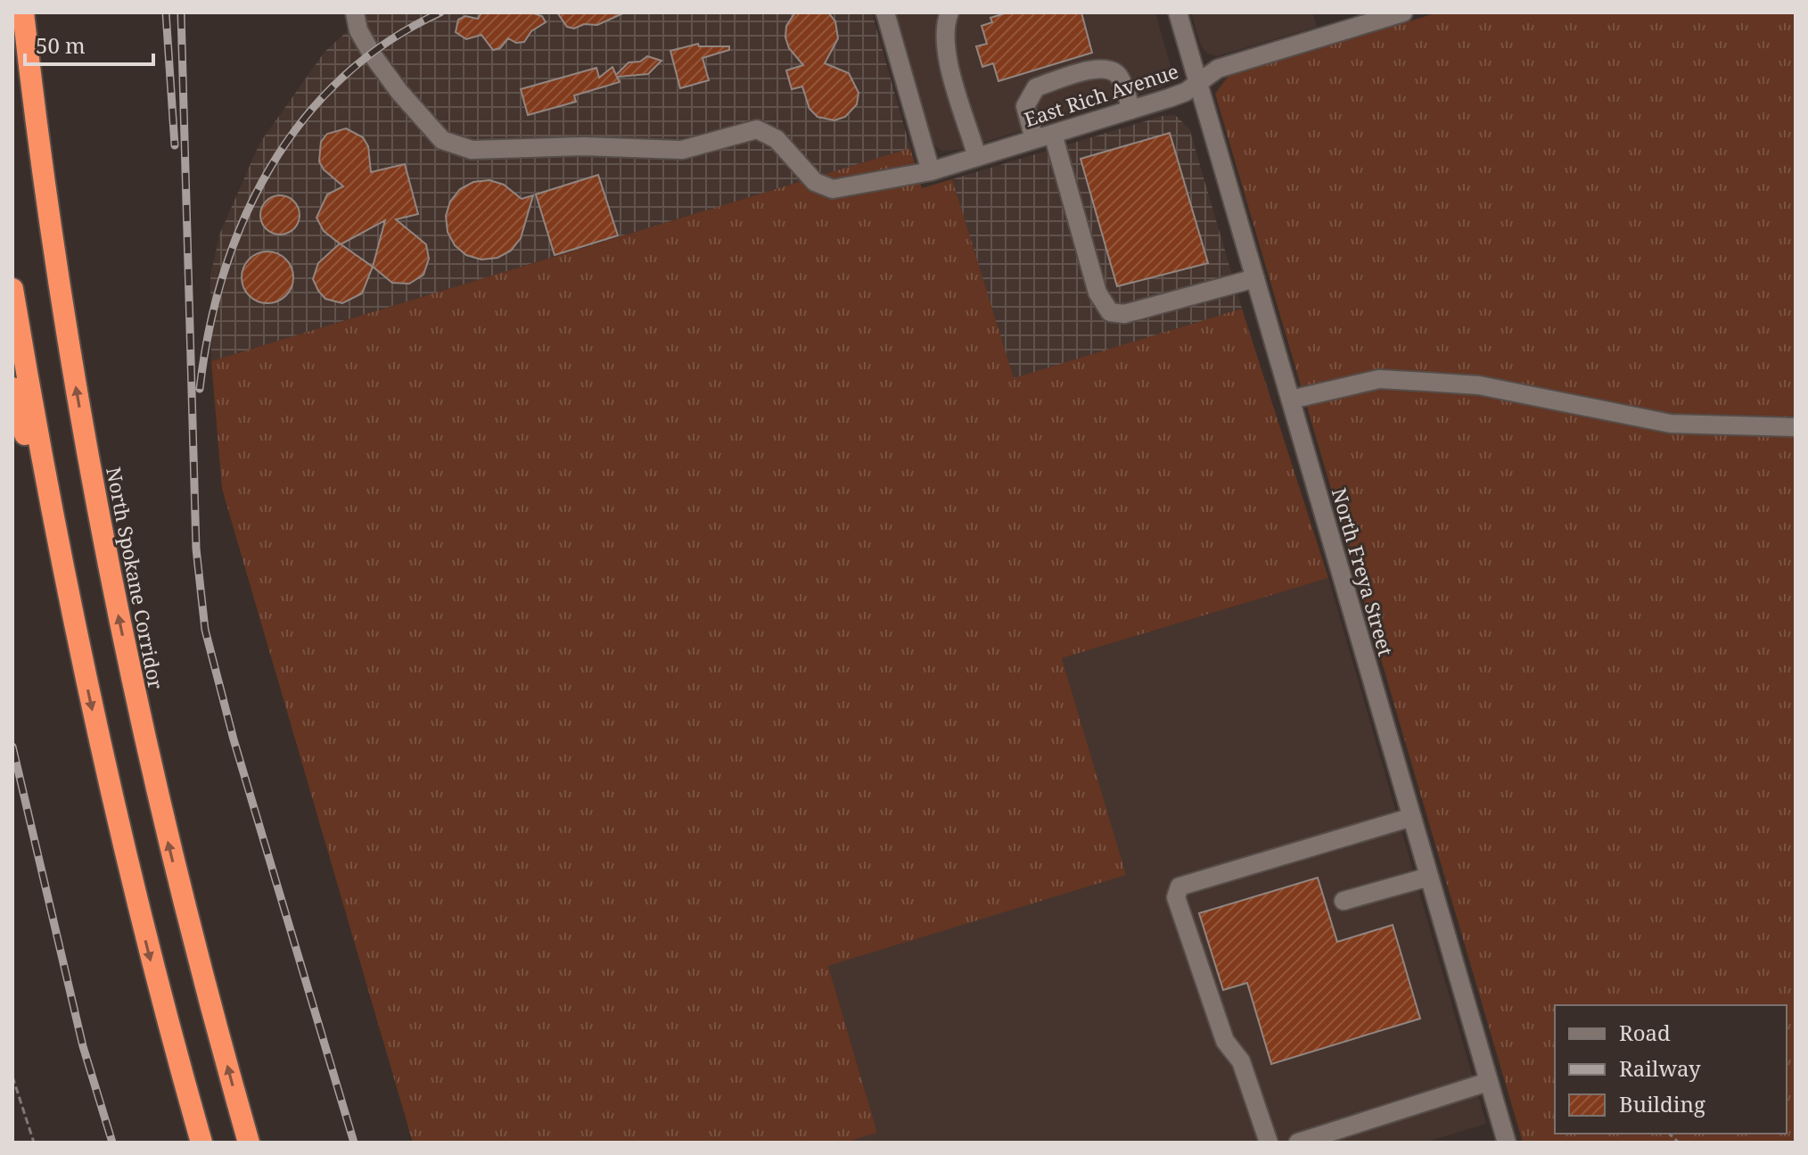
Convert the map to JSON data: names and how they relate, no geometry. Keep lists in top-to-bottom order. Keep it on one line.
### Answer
{"streets":{"highway":["North Spokane Corridor"],"street":["East Rich Avenue","North Freya Street"]},"crossings":[["East Rich Avenue","North Freya Street"]],"legend":["Road","Railway","Building"],"scale_bar":"50 m"}
